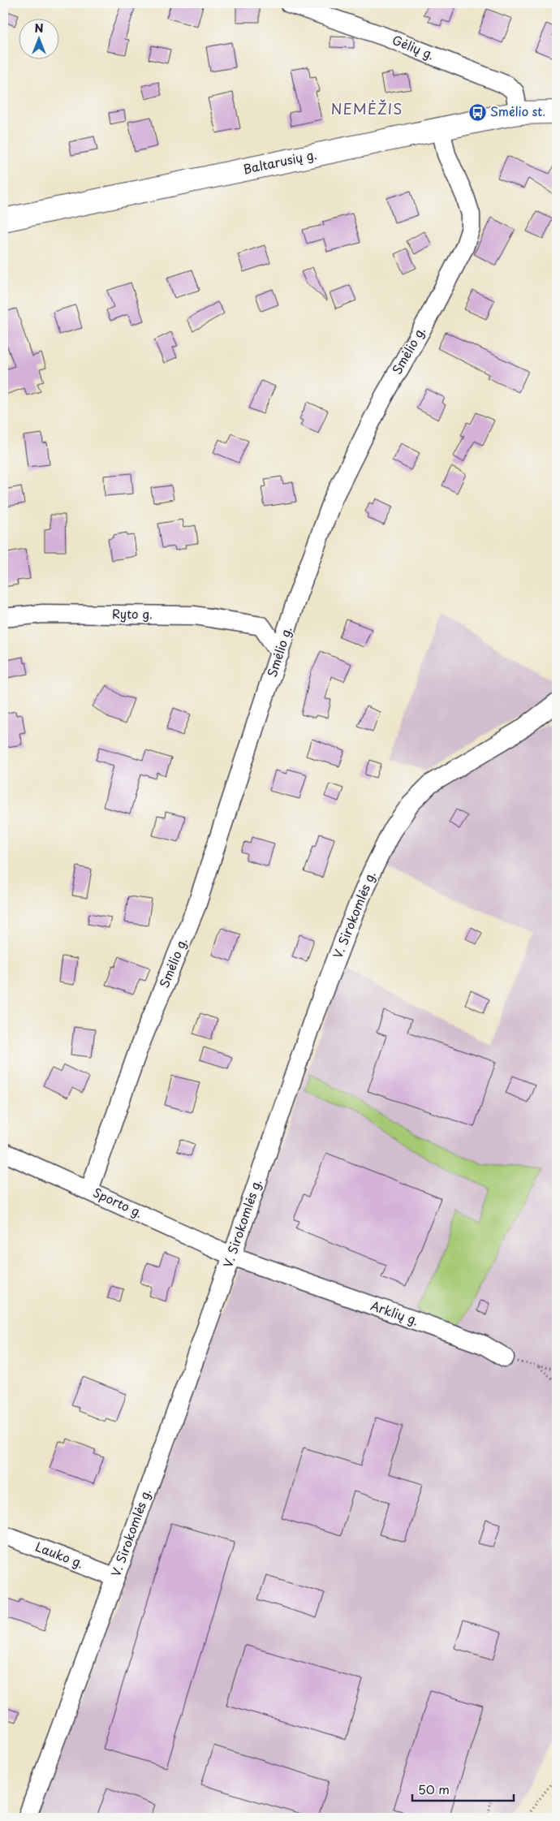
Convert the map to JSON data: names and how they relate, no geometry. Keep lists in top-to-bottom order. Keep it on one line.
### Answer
{"streets":{"main road":["Baltarusių g."],"street":["Gėlių g.","Smėlio g.","Ryto g.","V. Sirokomlės g.","Sporto g.","Arklių g.","Lauko g."]},"crossings":[["Gėlių g.","Baltarusių g."],["Baltarusių g.","Smėlio g."],["Smėlio g.","Ryto g."],["Smėlio g.","Sporto g."],["V. Sirokomlės g.","Sporto g."],["V. Sirokomlės g.","Arklių g."],["V. Sirokomlės g.","Lauko g."],["Sporto g.","Arklių g."]],"districts":["NEMĖŽIS"],"places":{"bus stop":["Smėlio st."]},"scale_bar":"50 m","north":"top"}
